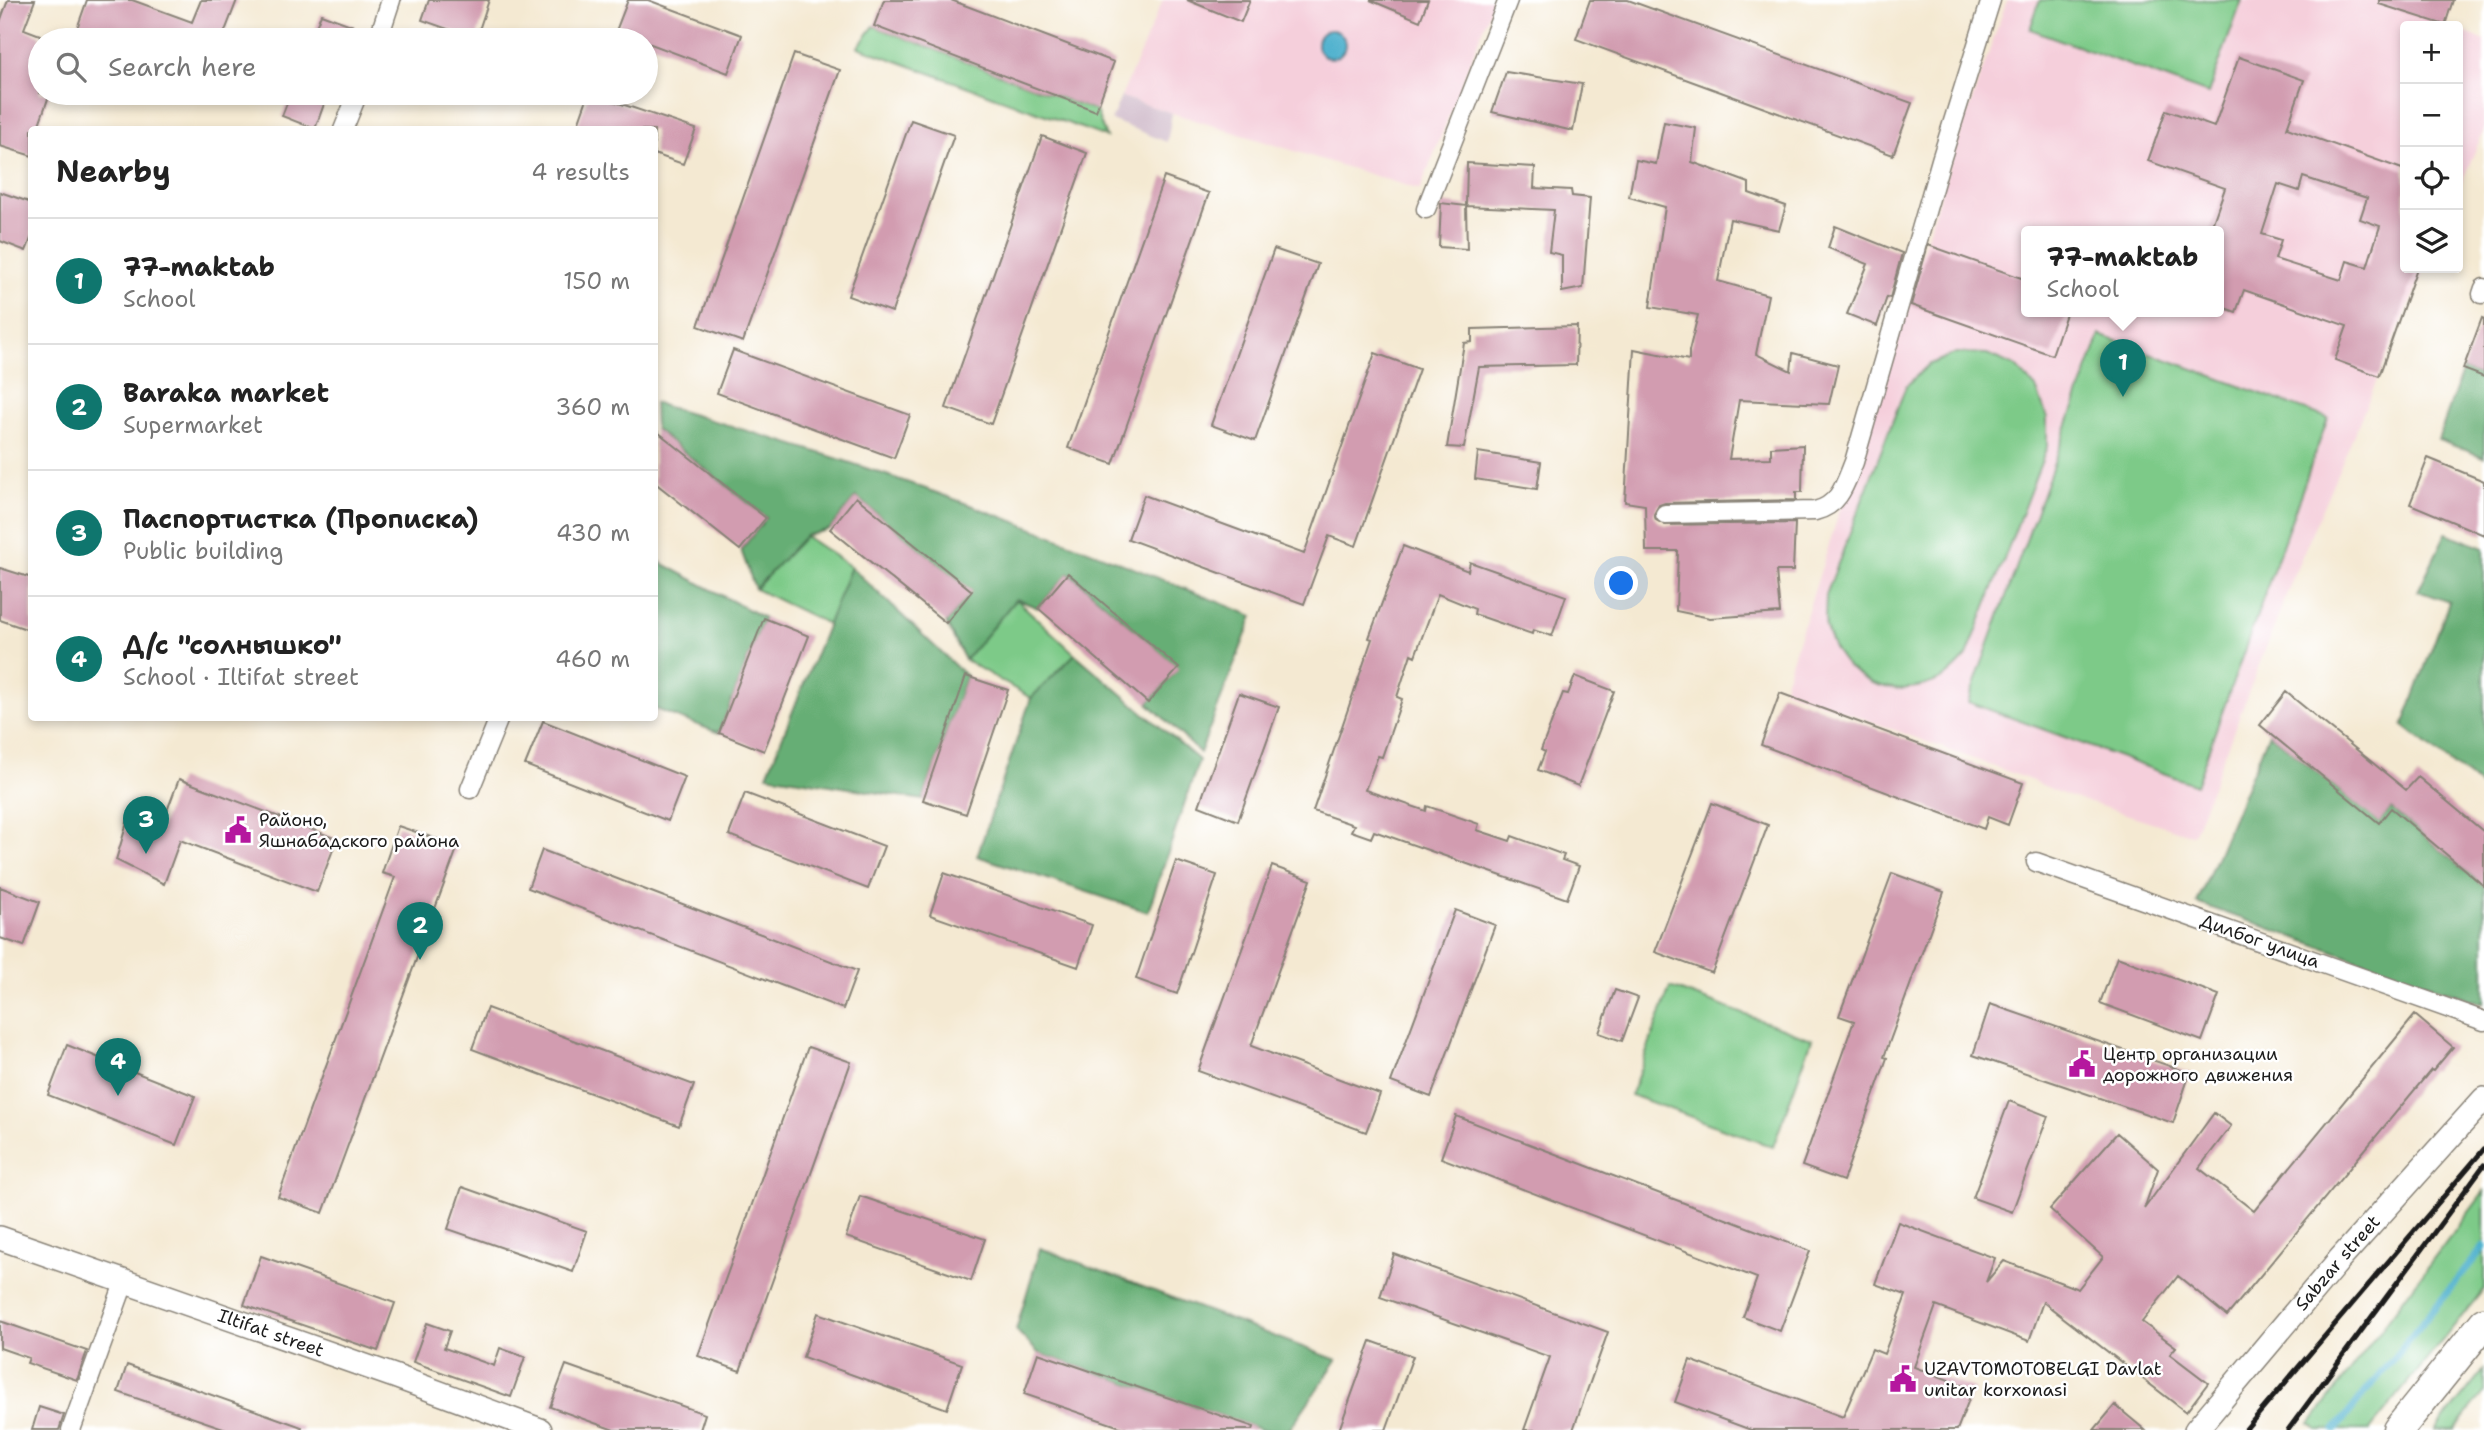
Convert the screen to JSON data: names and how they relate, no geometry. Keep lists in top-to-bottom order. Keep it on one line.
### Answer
{"streets":{"street":["Дилбог улица","Sabzar street","Iltifаt street"]},"places":{"public building":["Районо, Яшнабадского района","Центр организации дорожного движения","UZAVTOMOTOBELGI Davlat unitar korxonasi"]},"page":{"map_buttons":["+","−"],"search":"Search here","heading":["Nearby","4 results"],"list":[{"mark":"1","name":"77-maktab","note":"School","value":"150 m"},{"mark":"2","name":"Baraka market","note":"Supermarket","value":"360 m"},{"mark":"3","name":"Паспортистка (Прописка)","note":"Public building","value":"430 m"},{"mark":"4","name":"Д/с \"солнышко\"","note":"School · Iltifаt street","value":"460 m"}],"popup":["77-maktab","School"],"pins":["1","3","2","4"]}}
